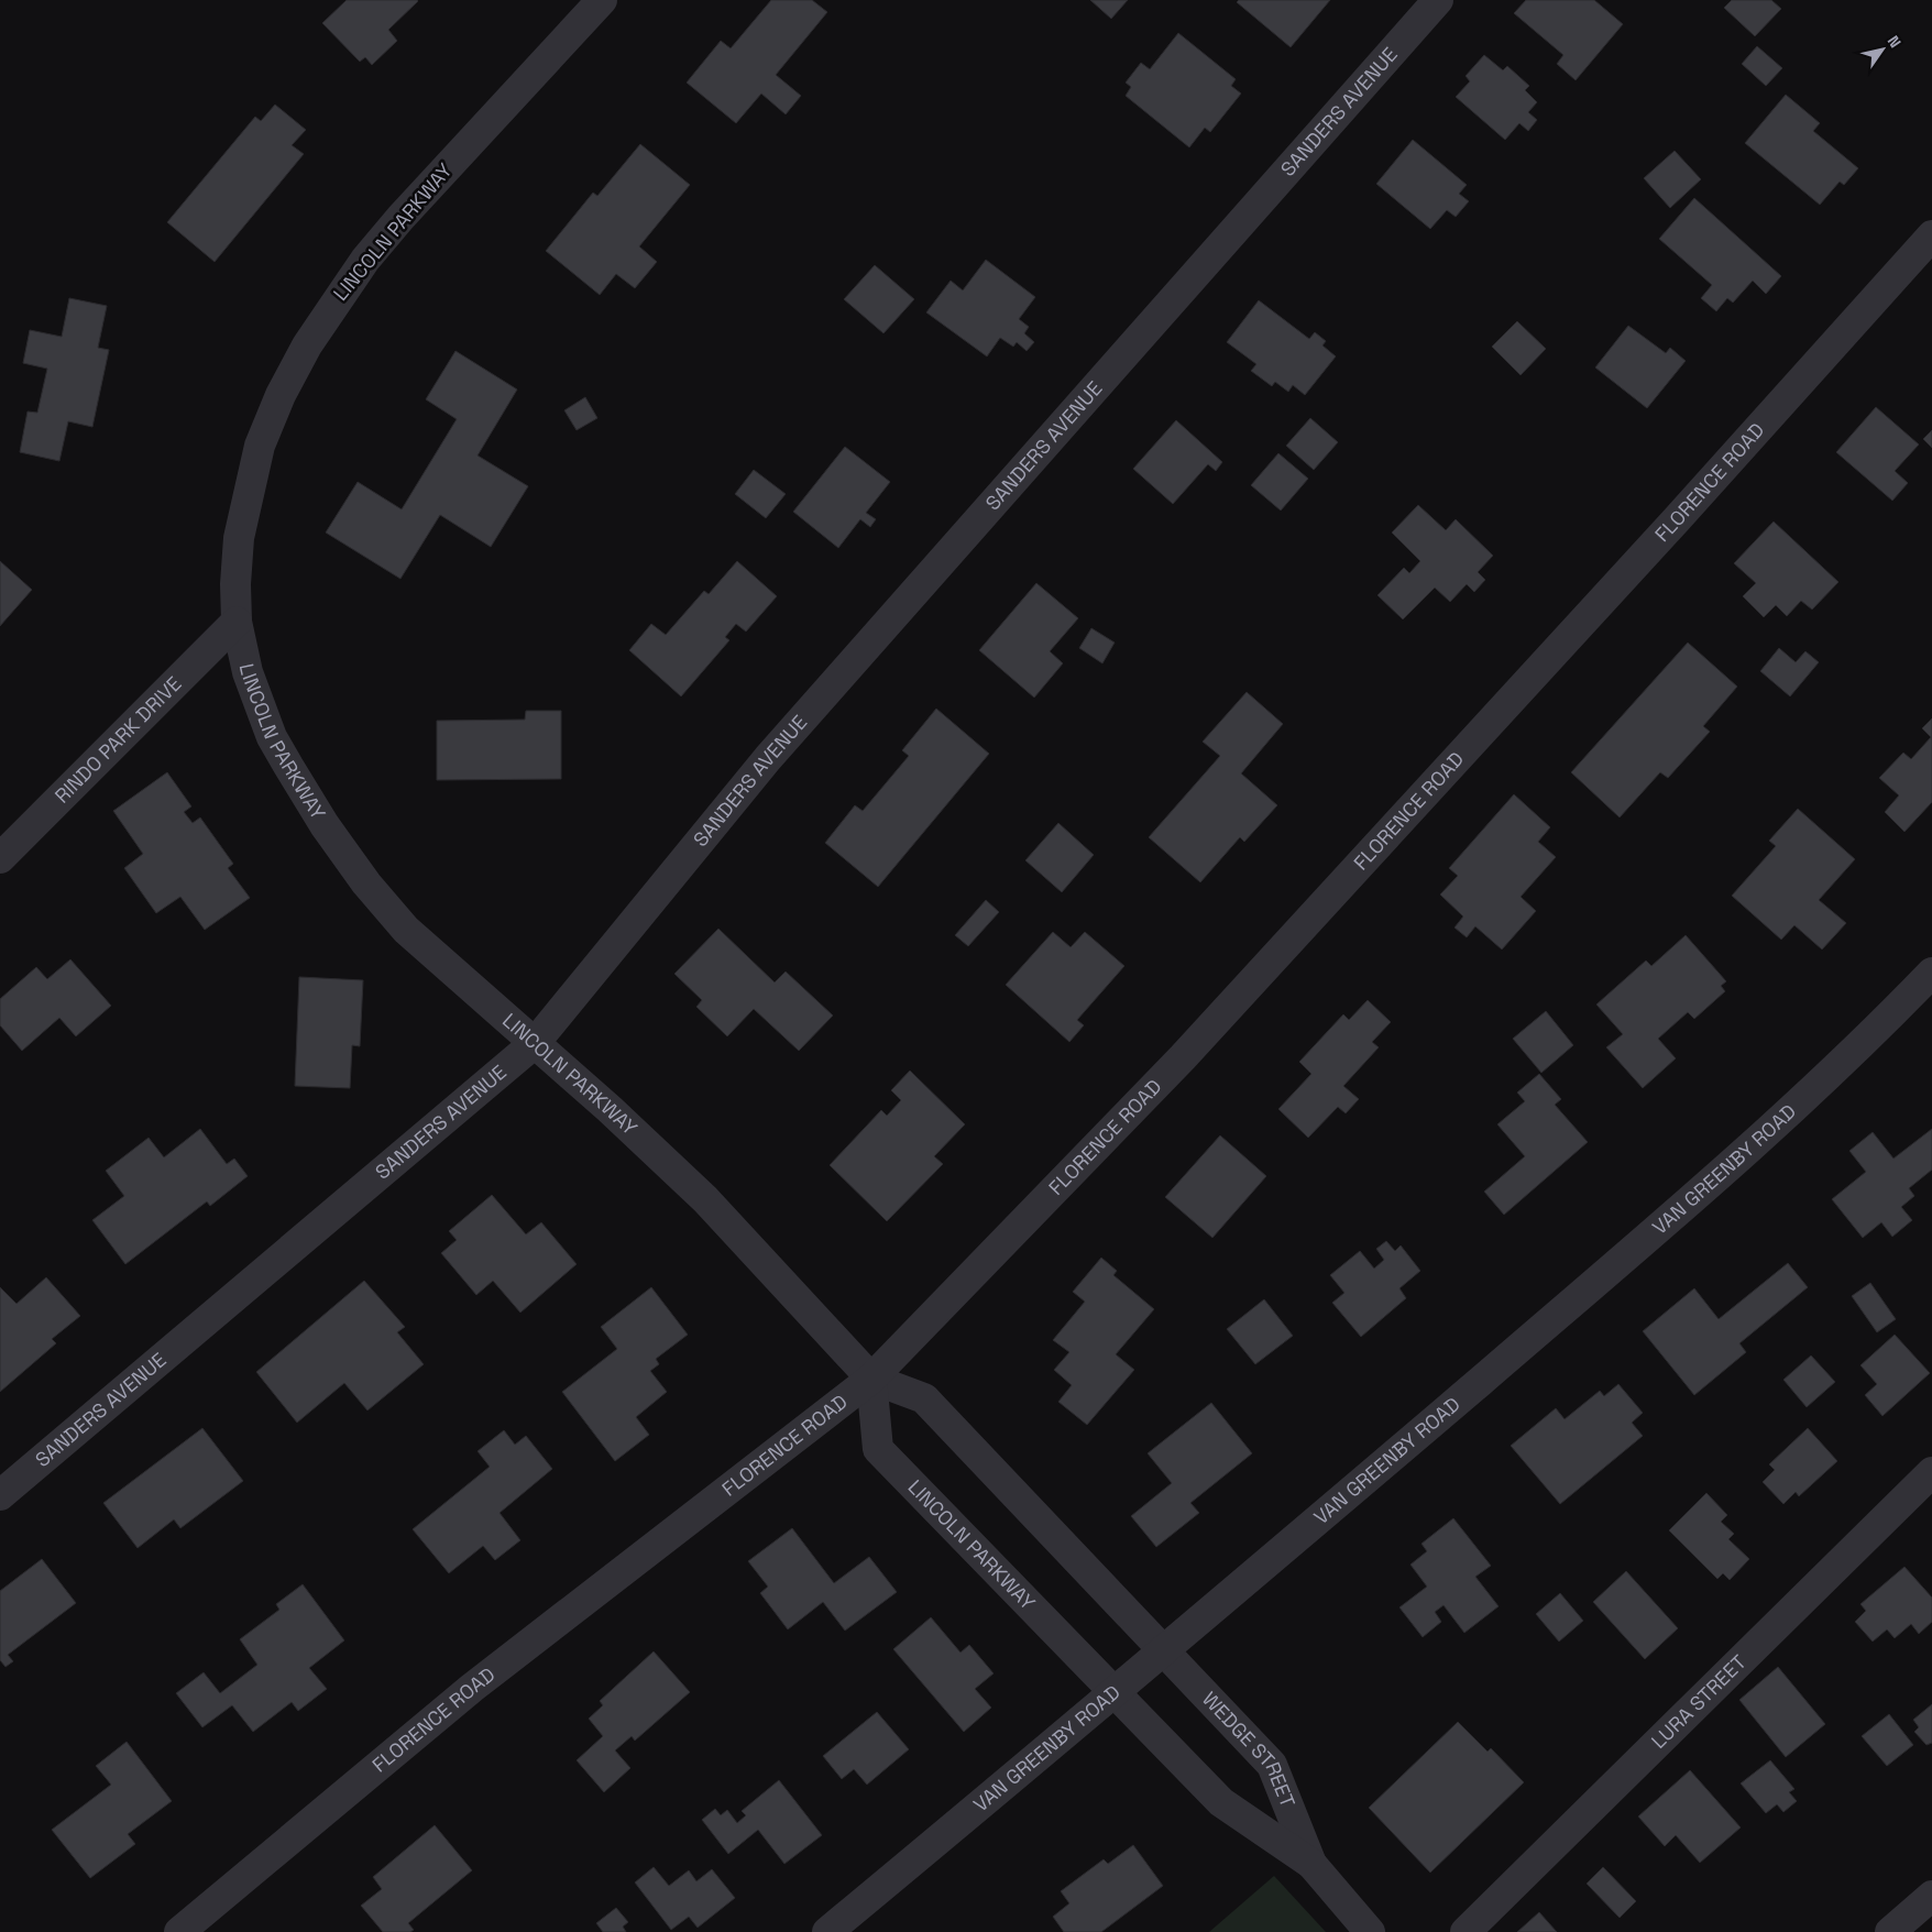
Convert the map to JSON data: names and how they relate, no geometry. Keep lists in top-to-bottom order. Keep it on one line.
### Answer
{"streets":{"street":["SANDERS AVENUE","LINCOLN PARKWAY","FLORENCE ROAD","RINDO PARK DRIVE","VAN GREENBY ROAD","LURA STREET","WEDGE STREET"]},"crossings":[["SANDERS AVENUE","LINCOLN PARKWAY"],["LINCOLN PARKWAY","FLORENCE ROAD"],["LINCOLN PARKWAY","RINDO PARK DRIVE"],["LINCOLN PARKWAY","VAN GREENBY ROAD"],["LINCOLN PARKWAY","WEDGE STREET"],["VAN GREENBY ROAD","WEDGE STREET"]],"north":"top right"}
